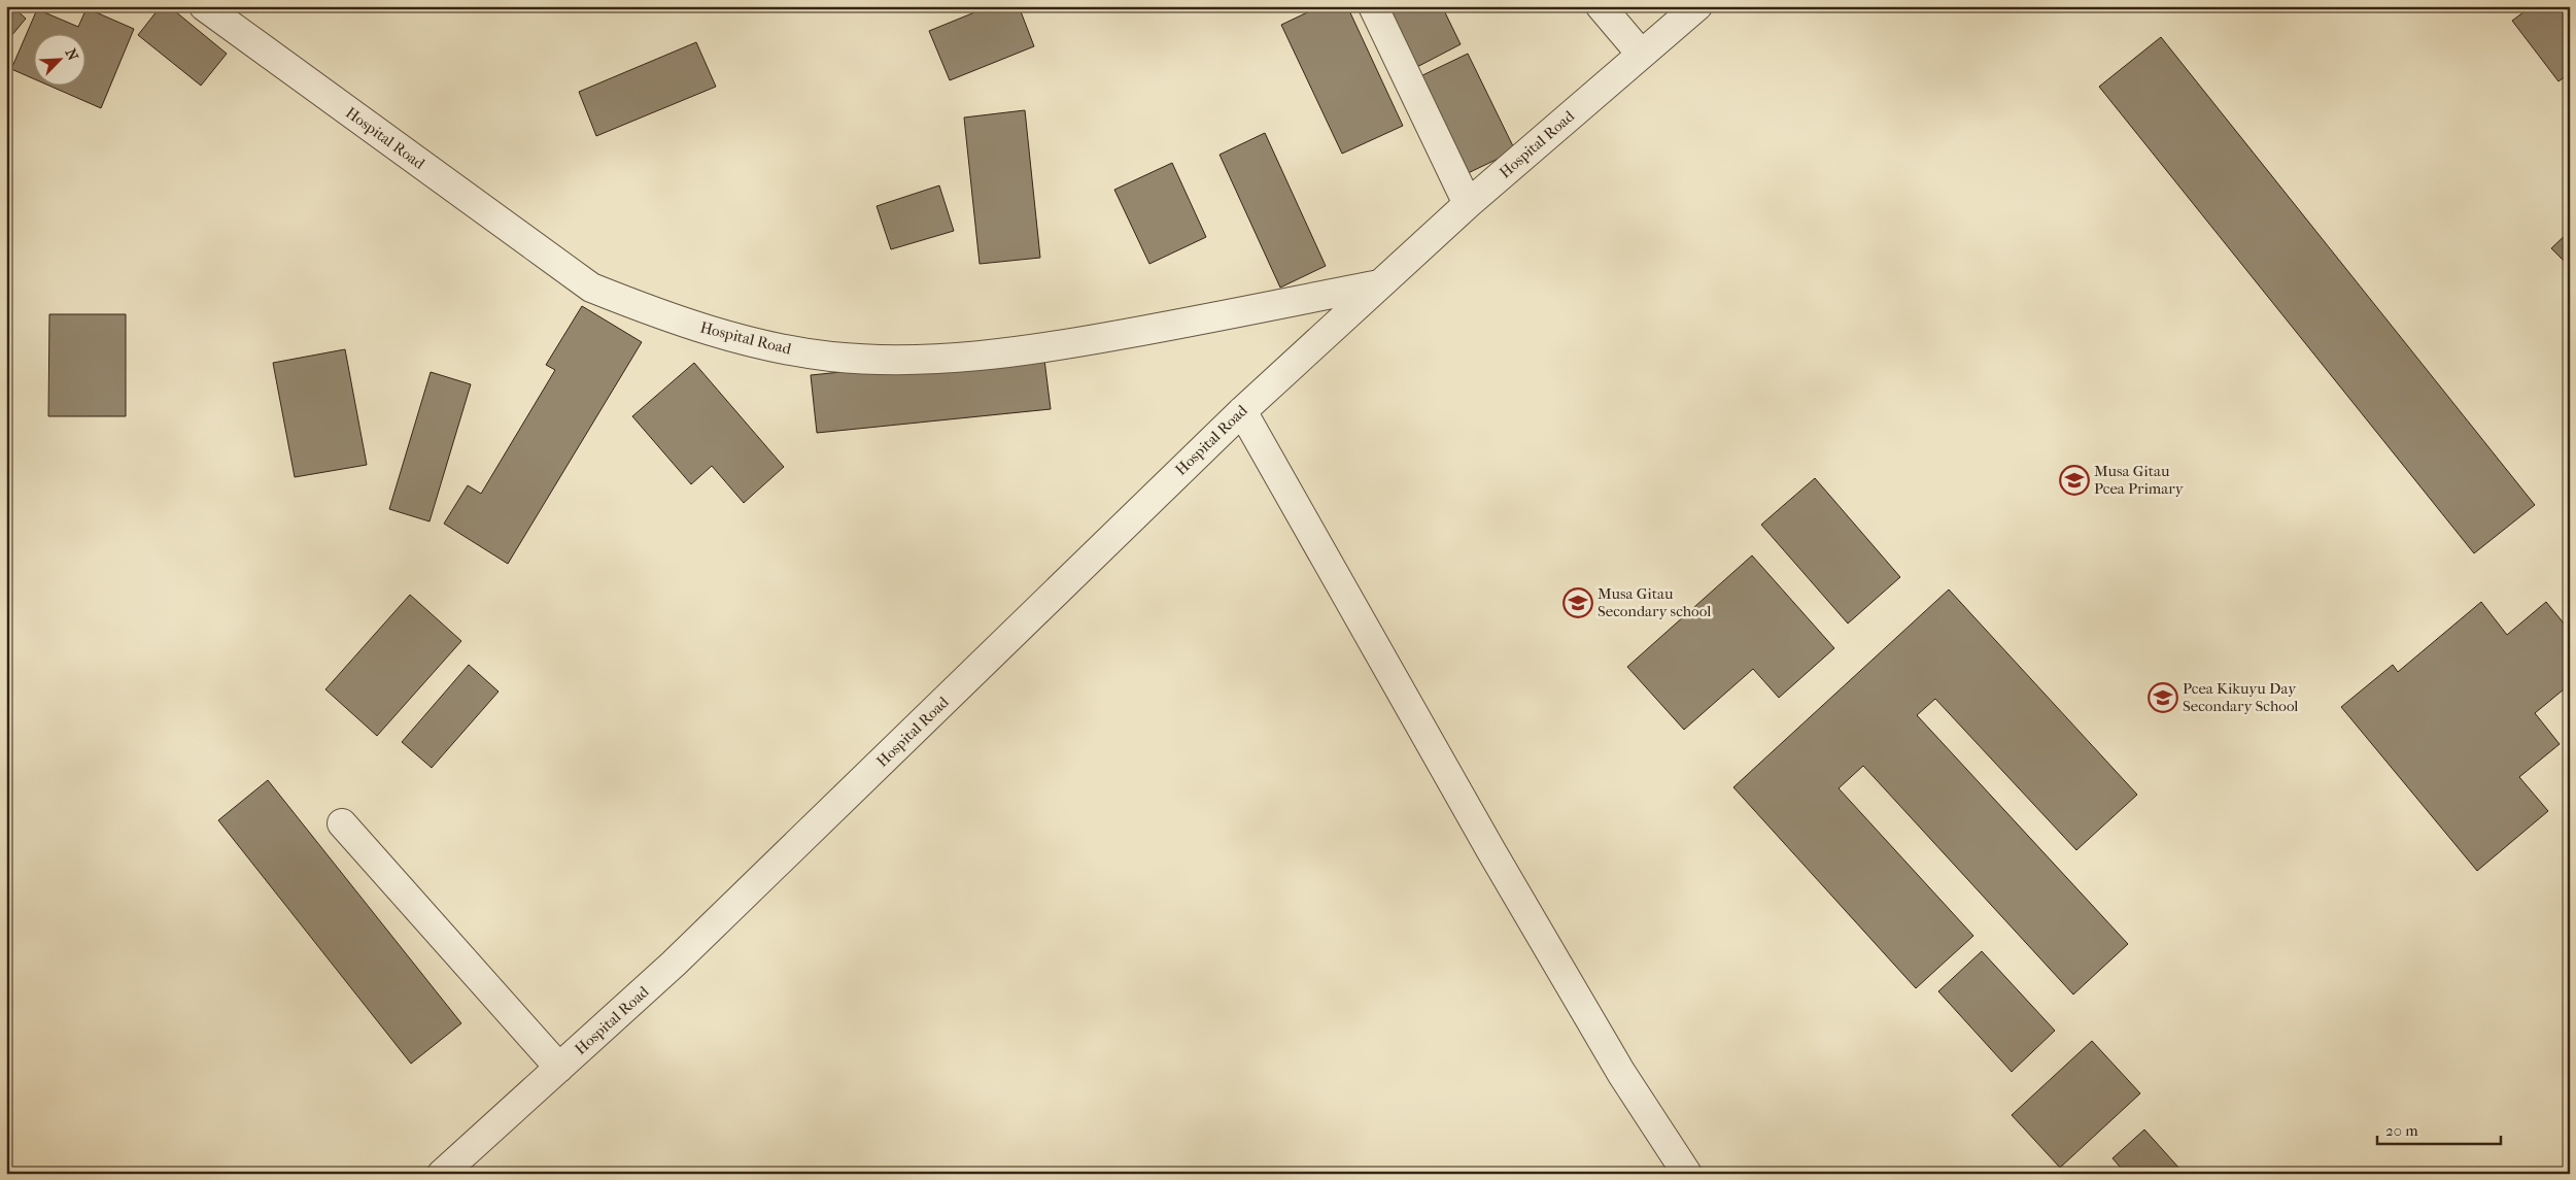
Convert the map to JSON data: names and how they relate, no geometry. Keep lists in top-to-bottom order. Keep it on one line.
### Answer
{"streets":{"street":["Hospital Road"]},"places":{"school or university":["Musa Gitau Pcea Primary","Musa Gitau Secondary school","Pcea Kikuyu Day Secondary School"]},"scale_bar":"20 m","north":"top right"}
